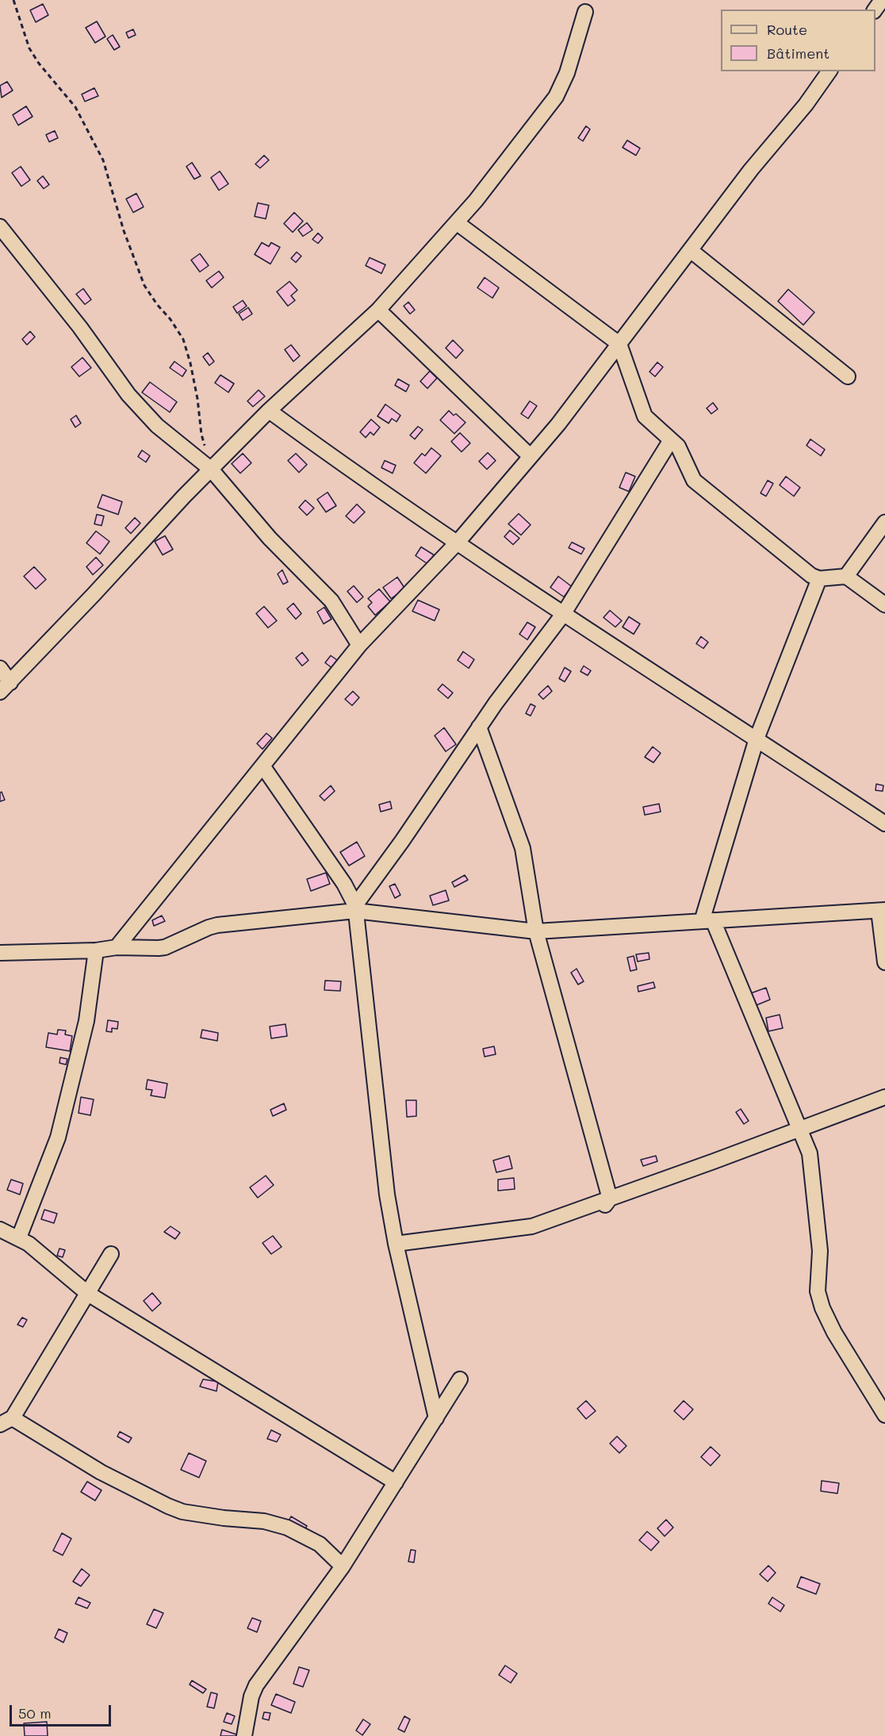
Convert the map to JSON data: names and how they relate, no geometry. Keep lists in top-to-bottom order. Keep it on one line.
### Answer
{"legend":["Route","Bâtiment"],"scale_bar":"50 m"}
